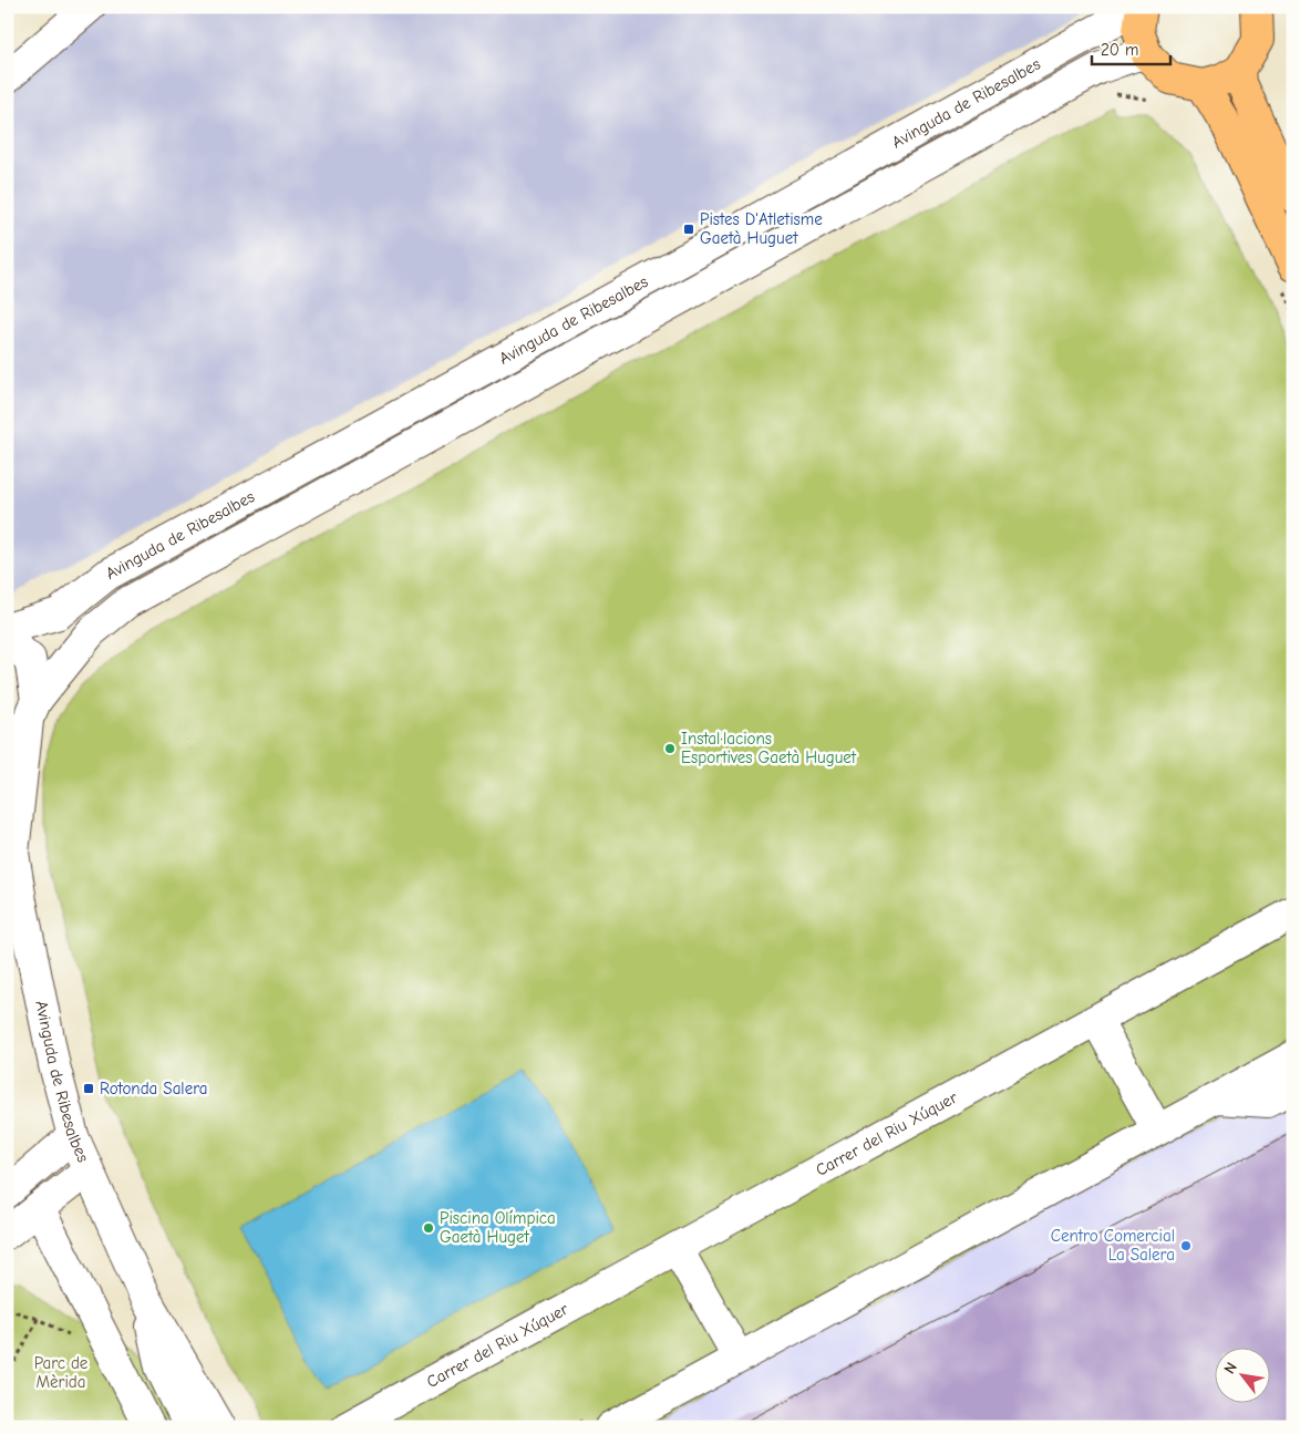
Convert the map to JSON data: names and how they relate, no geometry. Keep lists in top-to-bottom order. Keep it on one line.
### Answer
{"streets":{"street":["Avinguda de Ribesalbes","Carrer del Riu Xúquer"]},"parks":["Parc de Mèrida"],"places":{"transit":["Pistes D'Atletisme Gaetà Huguet","Rotonda Salera"],"other":["Instal·lacions Esportives Gaetà Huguet","Piscina Olímpica Gaetà Huget","Centro Comercial La Salera"]},"scale_bar":"20 m","north":"top left"}
